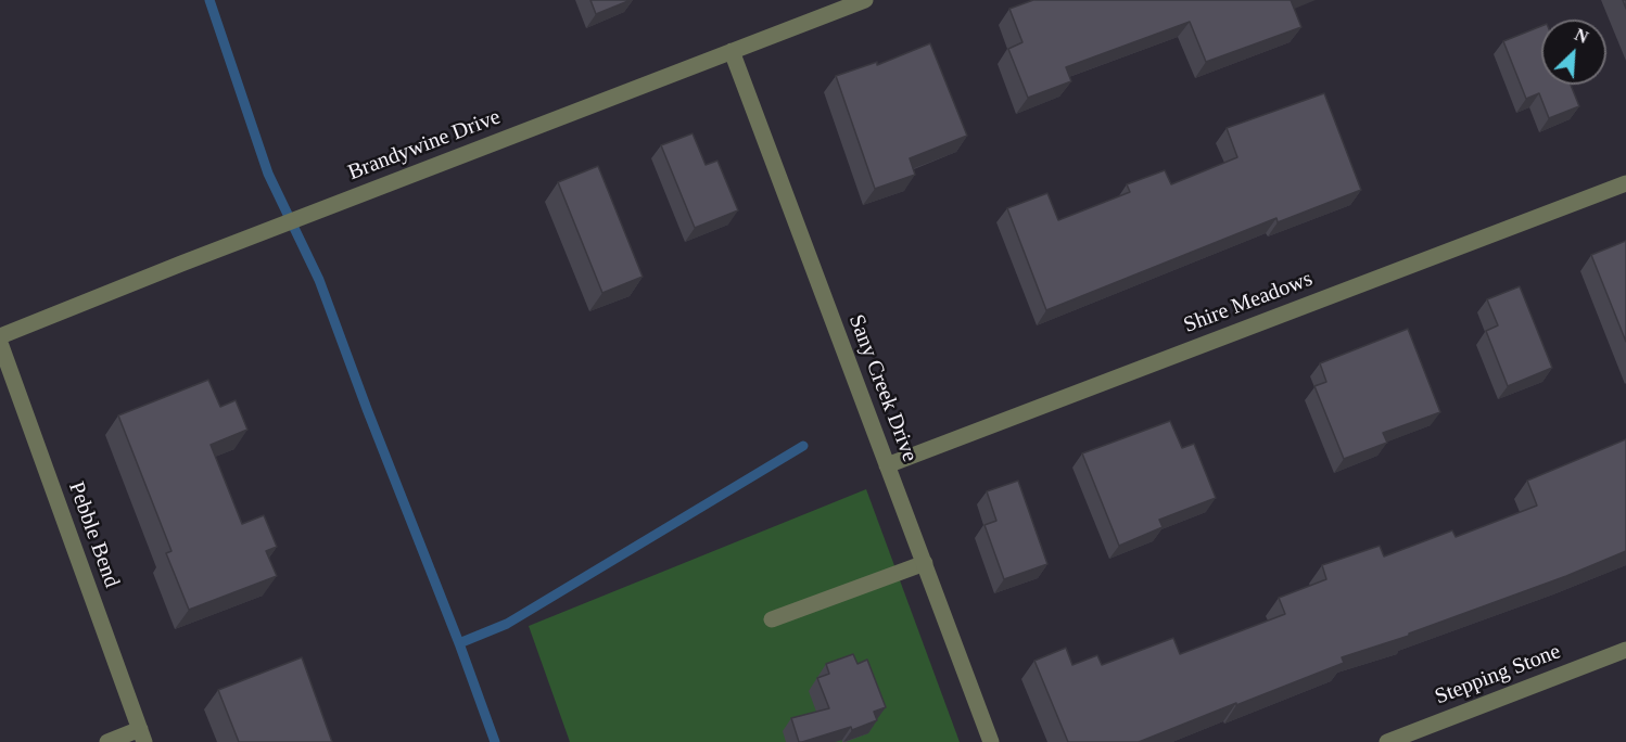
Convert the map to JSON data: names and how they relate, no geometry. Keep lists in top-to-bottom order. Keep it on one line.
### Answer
{"streets":{"street":["Brandywine Drive","Shire Meadows","Sany Creek Drive","Pebble Bend","Stepping Stone"]},"crossings":[["Brandywine Drive","Sany Creek Drive"],["Shire Meadows","Sany Creek Drive"]],"north":"top right"}
